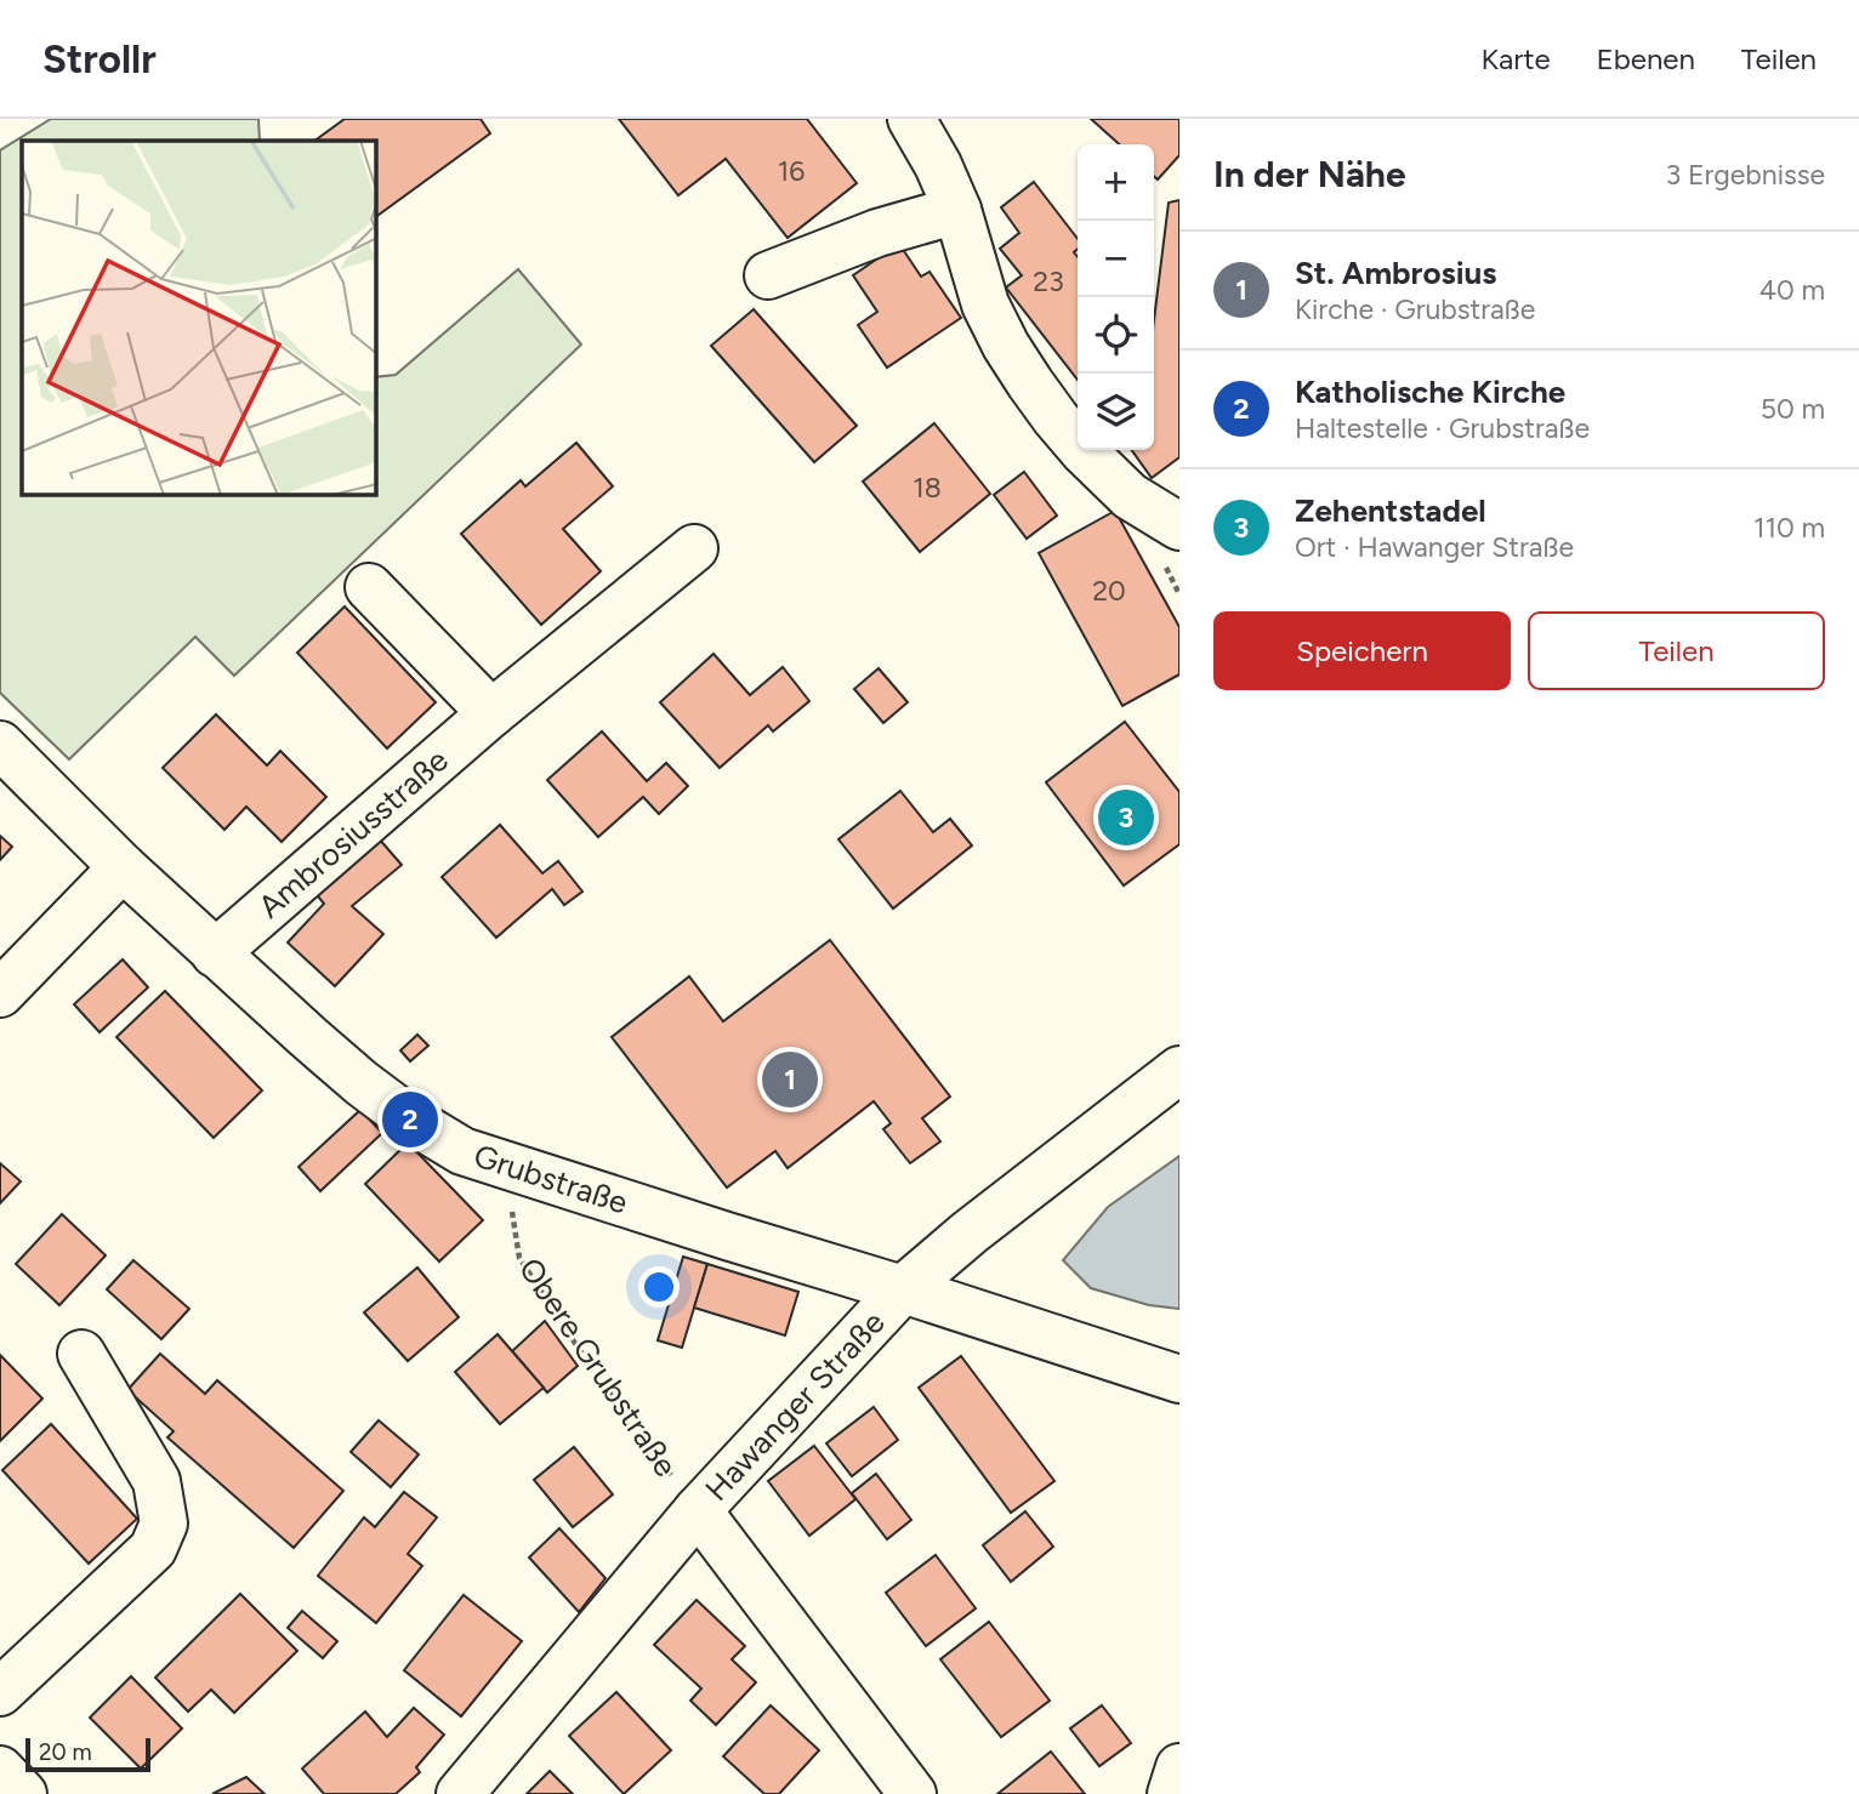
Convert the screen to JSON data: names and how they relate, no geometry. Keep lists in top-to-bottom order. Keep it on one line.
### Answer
{"streets":{"street":["Ambrosiusstraße","Grubstraße","Obere Grubstraße","Hawanger Straße"]},"crossings":[["Ambrosiusstraße","Grubstraße"],["Grubstraße","Obere Grubstraße"],["Grubstraße","Hawanger Straße"],["Obere Grubstraße","Hawanger Straße"]],"house_numbers":["16","23","18","20"],"scale_bar":"20 m","page":{"header":"Strollr","nav":["Karte","Ebenen","Teilen"],"heading":["In der Nähe","3 Ergebnisse"],"map_buttons":["+","−"],"list":[{"mark":"1","name":"St. Ambrosius","note":"Kirche · Grubstraße","value":"40 m"},{"mark":"2","name":"Katholische Kirche","note":"Haltestelle · Grubstraße","value":"50 m"},{"mark":"3","name":"Zehentstadel","note":"Ort · Hawanger Straße","value":"110 m"}],"buttons":["Speichern","Teilen"],"pins":["3","1","2"],"scale":"20 m"}}
